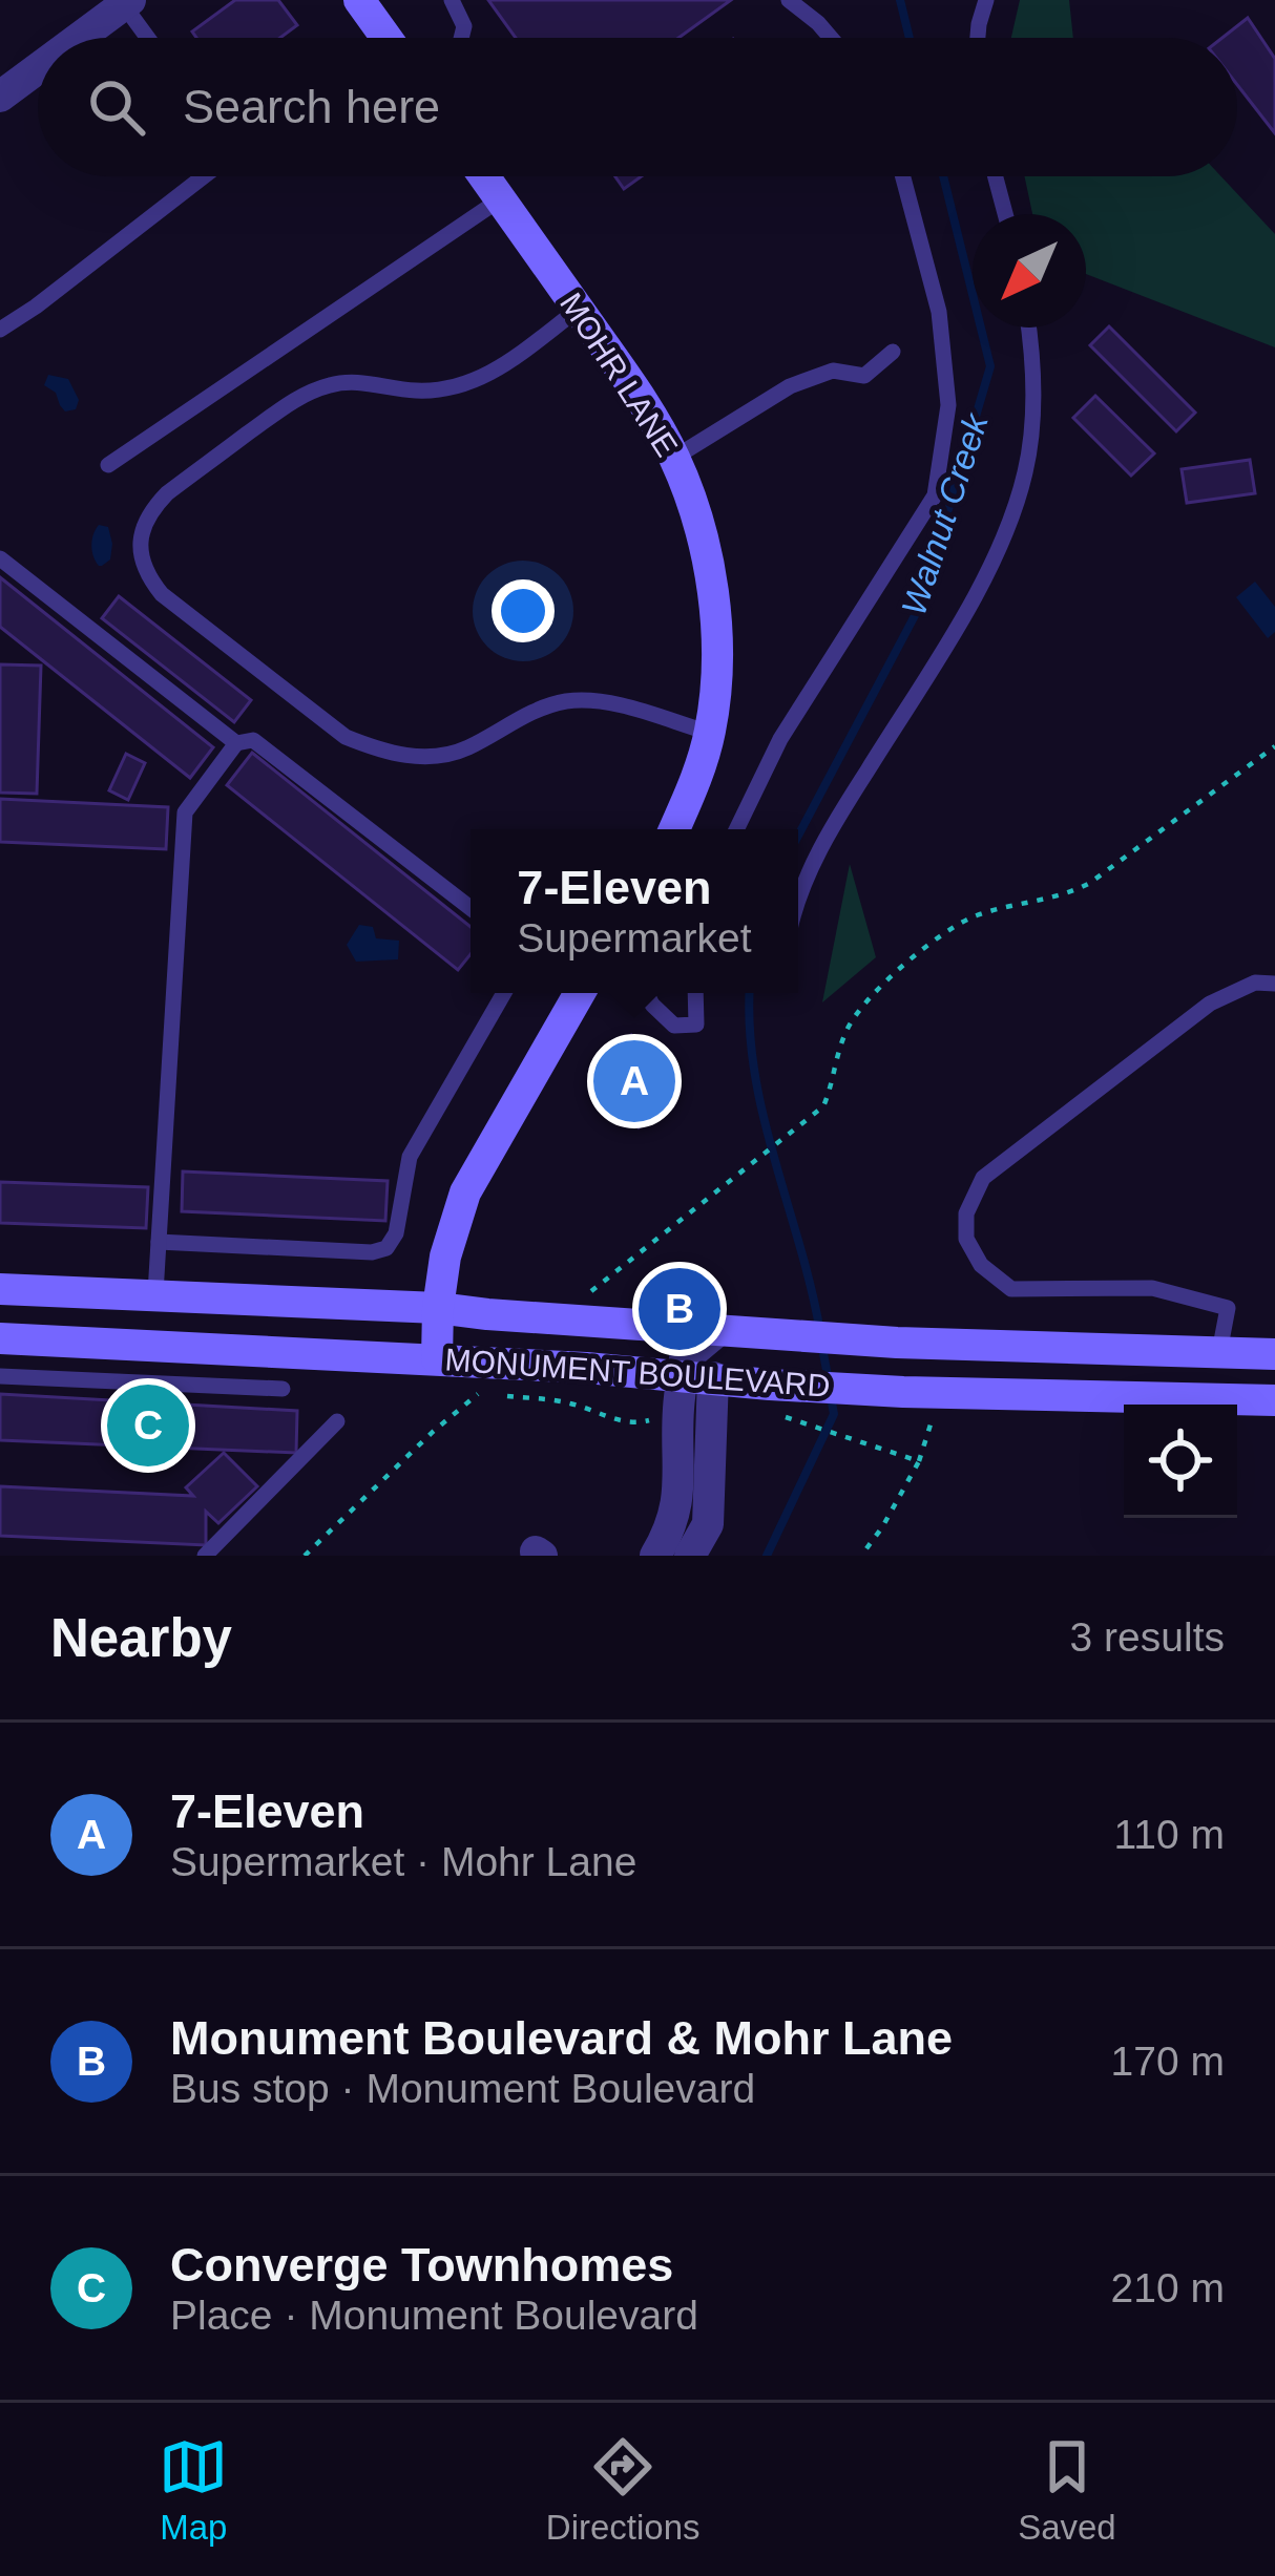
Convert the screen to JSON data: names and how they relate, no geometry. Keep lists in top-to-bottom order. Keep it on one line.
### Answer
{"streets":{"main road":["MOHR LANE","MONUMENT BOULEVARD"]},"water":["Walnut Creek"],"north":"bottom left","page":{"search":"Search here","popup":["7-Eleven","Supermarket"],"pins":["A","B","C"],"heading":["Nearby","3 results"],"list":[{"mark":"A","name":"7-Eleven","note":"Supermarket · Mohr Lane","value":"110 m"},{"mark":"B","name":"Monument Boulevard & Mohr Lane","note":"Bus stop · Monument Boulevard","value":"170 m"},{"mark":"C","name":"Converge Townhomes","note":"Place · Monument Boulevard","value":"210 m"}],"nav":["Map","Directions","Saved"]}}
